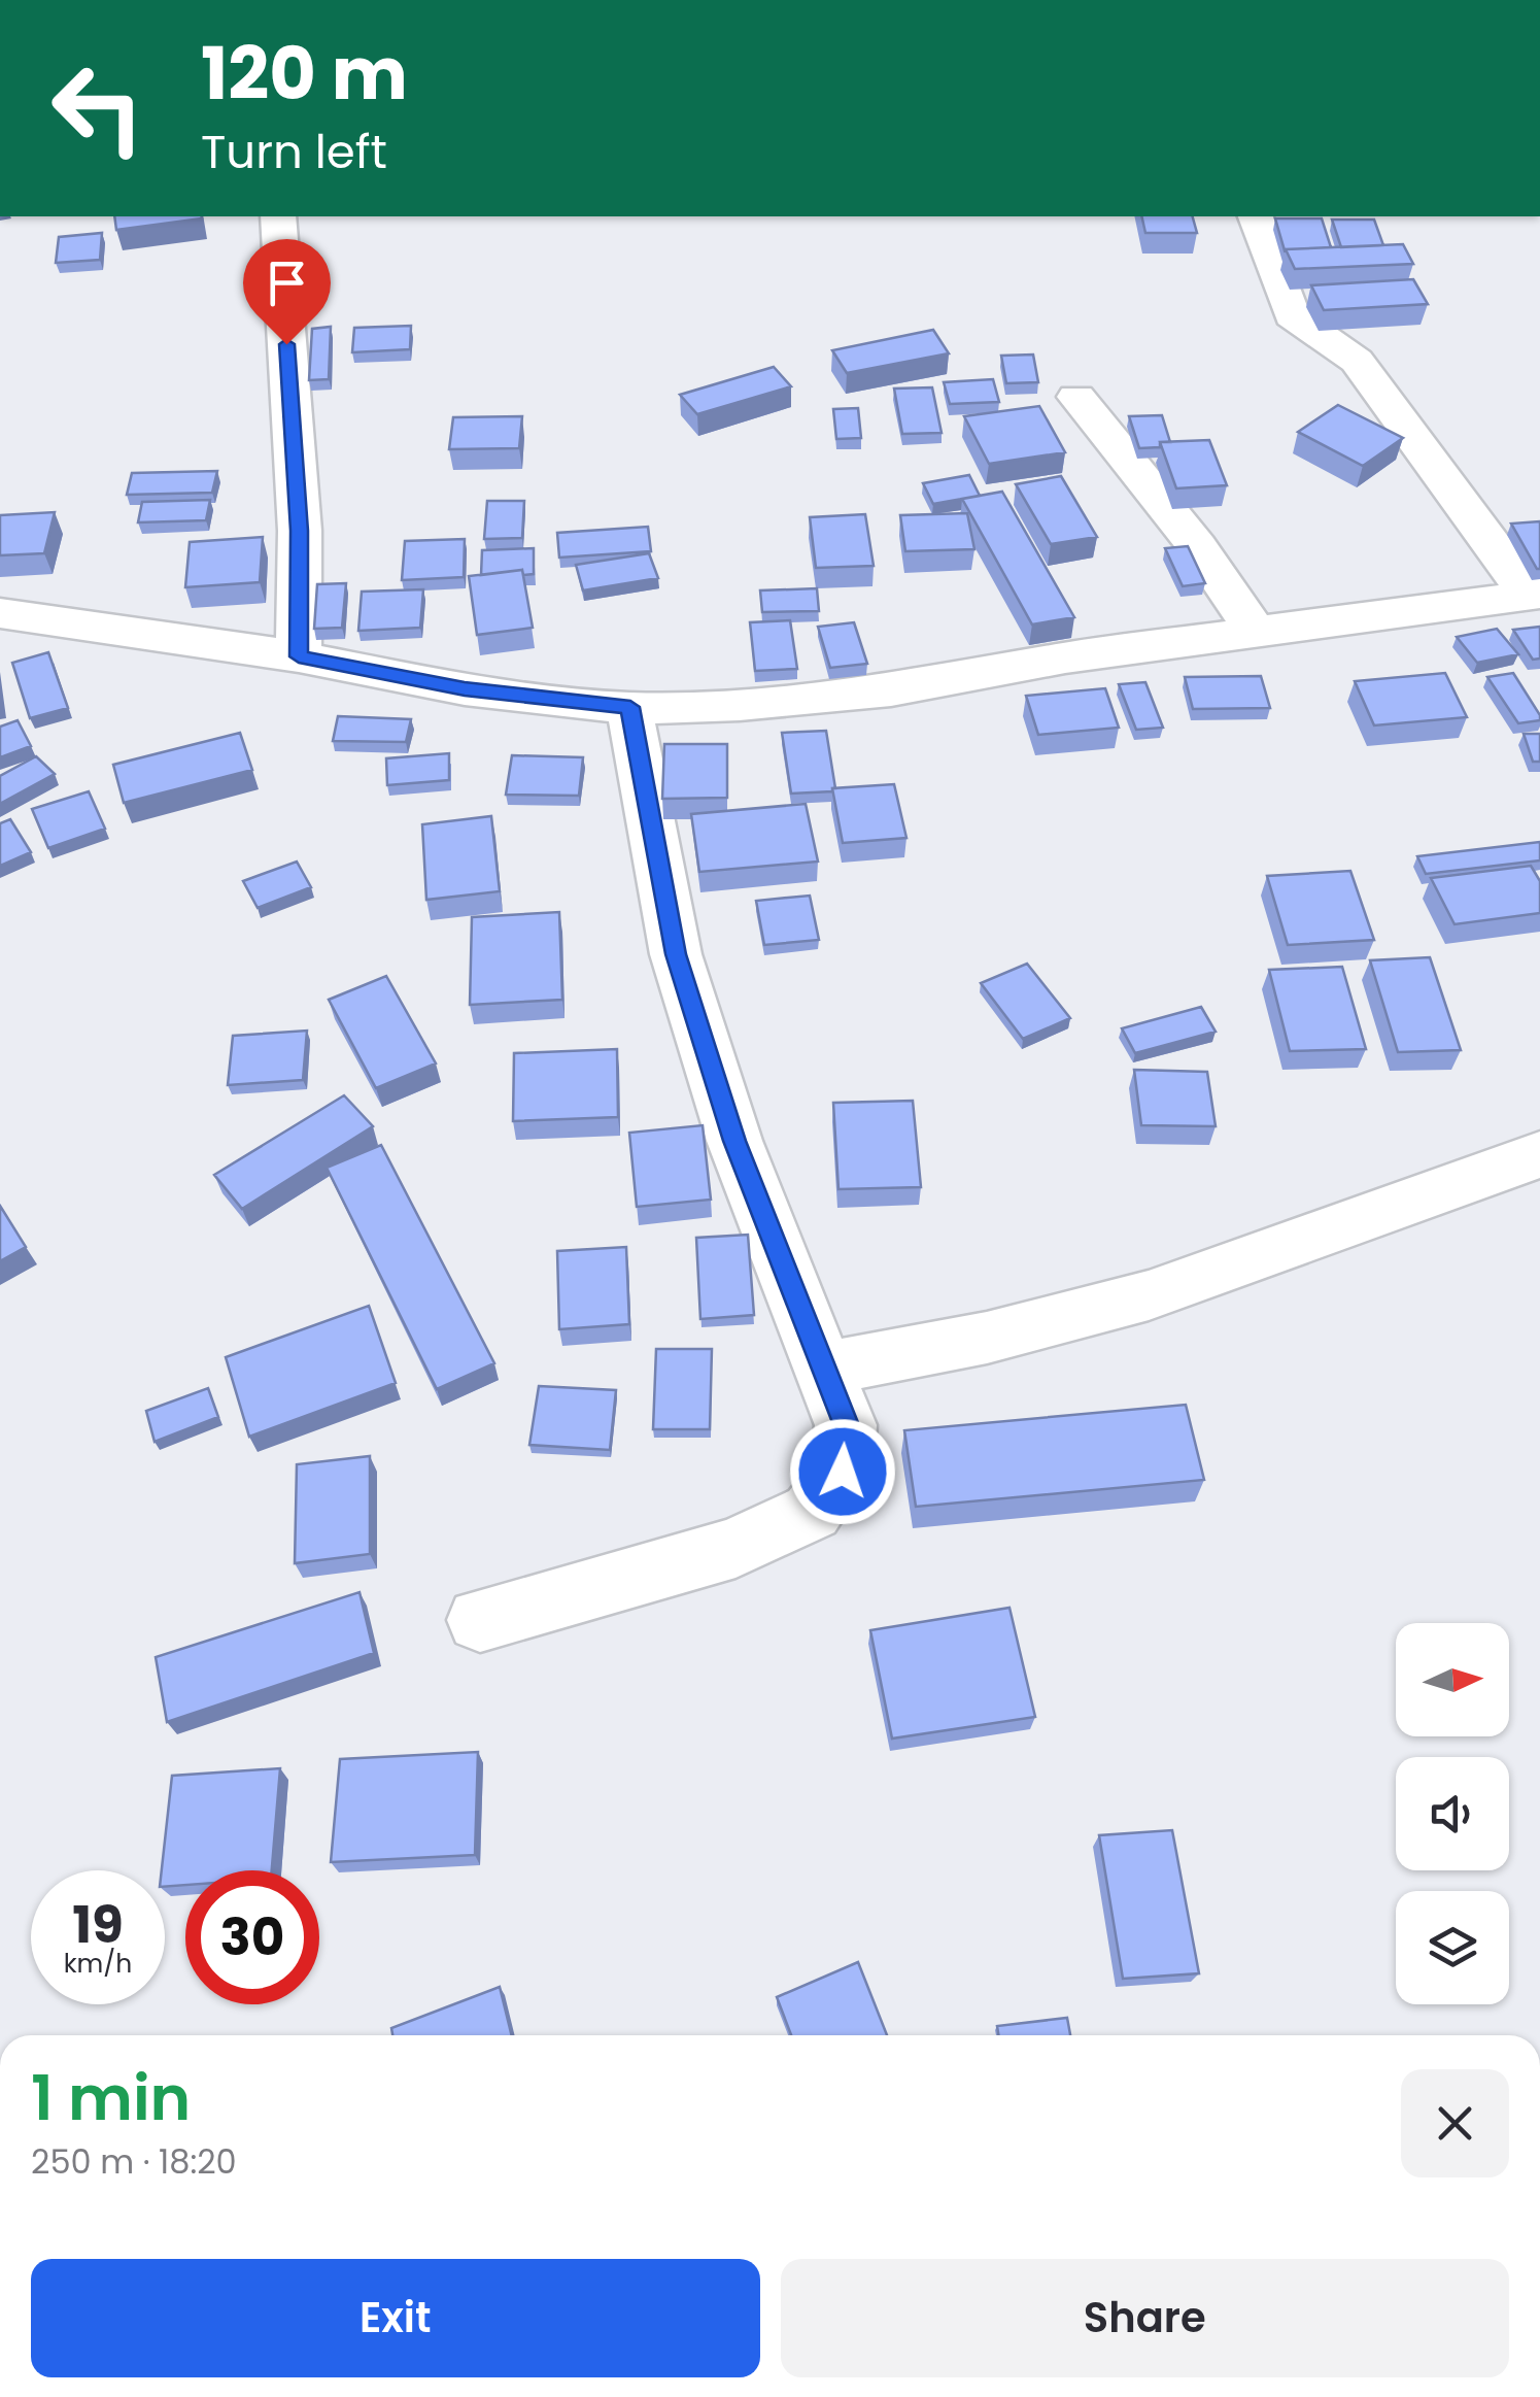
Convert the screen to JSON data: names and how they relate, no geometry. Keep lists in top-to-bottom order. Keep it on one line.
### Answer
{"north":"right","page":{"turn":["120 m","Turn left"],"speed":"19 km/h","limit":"30","heading":["1 min","250 m · 18:20"],"buttons":["Exit","Share"]}}
